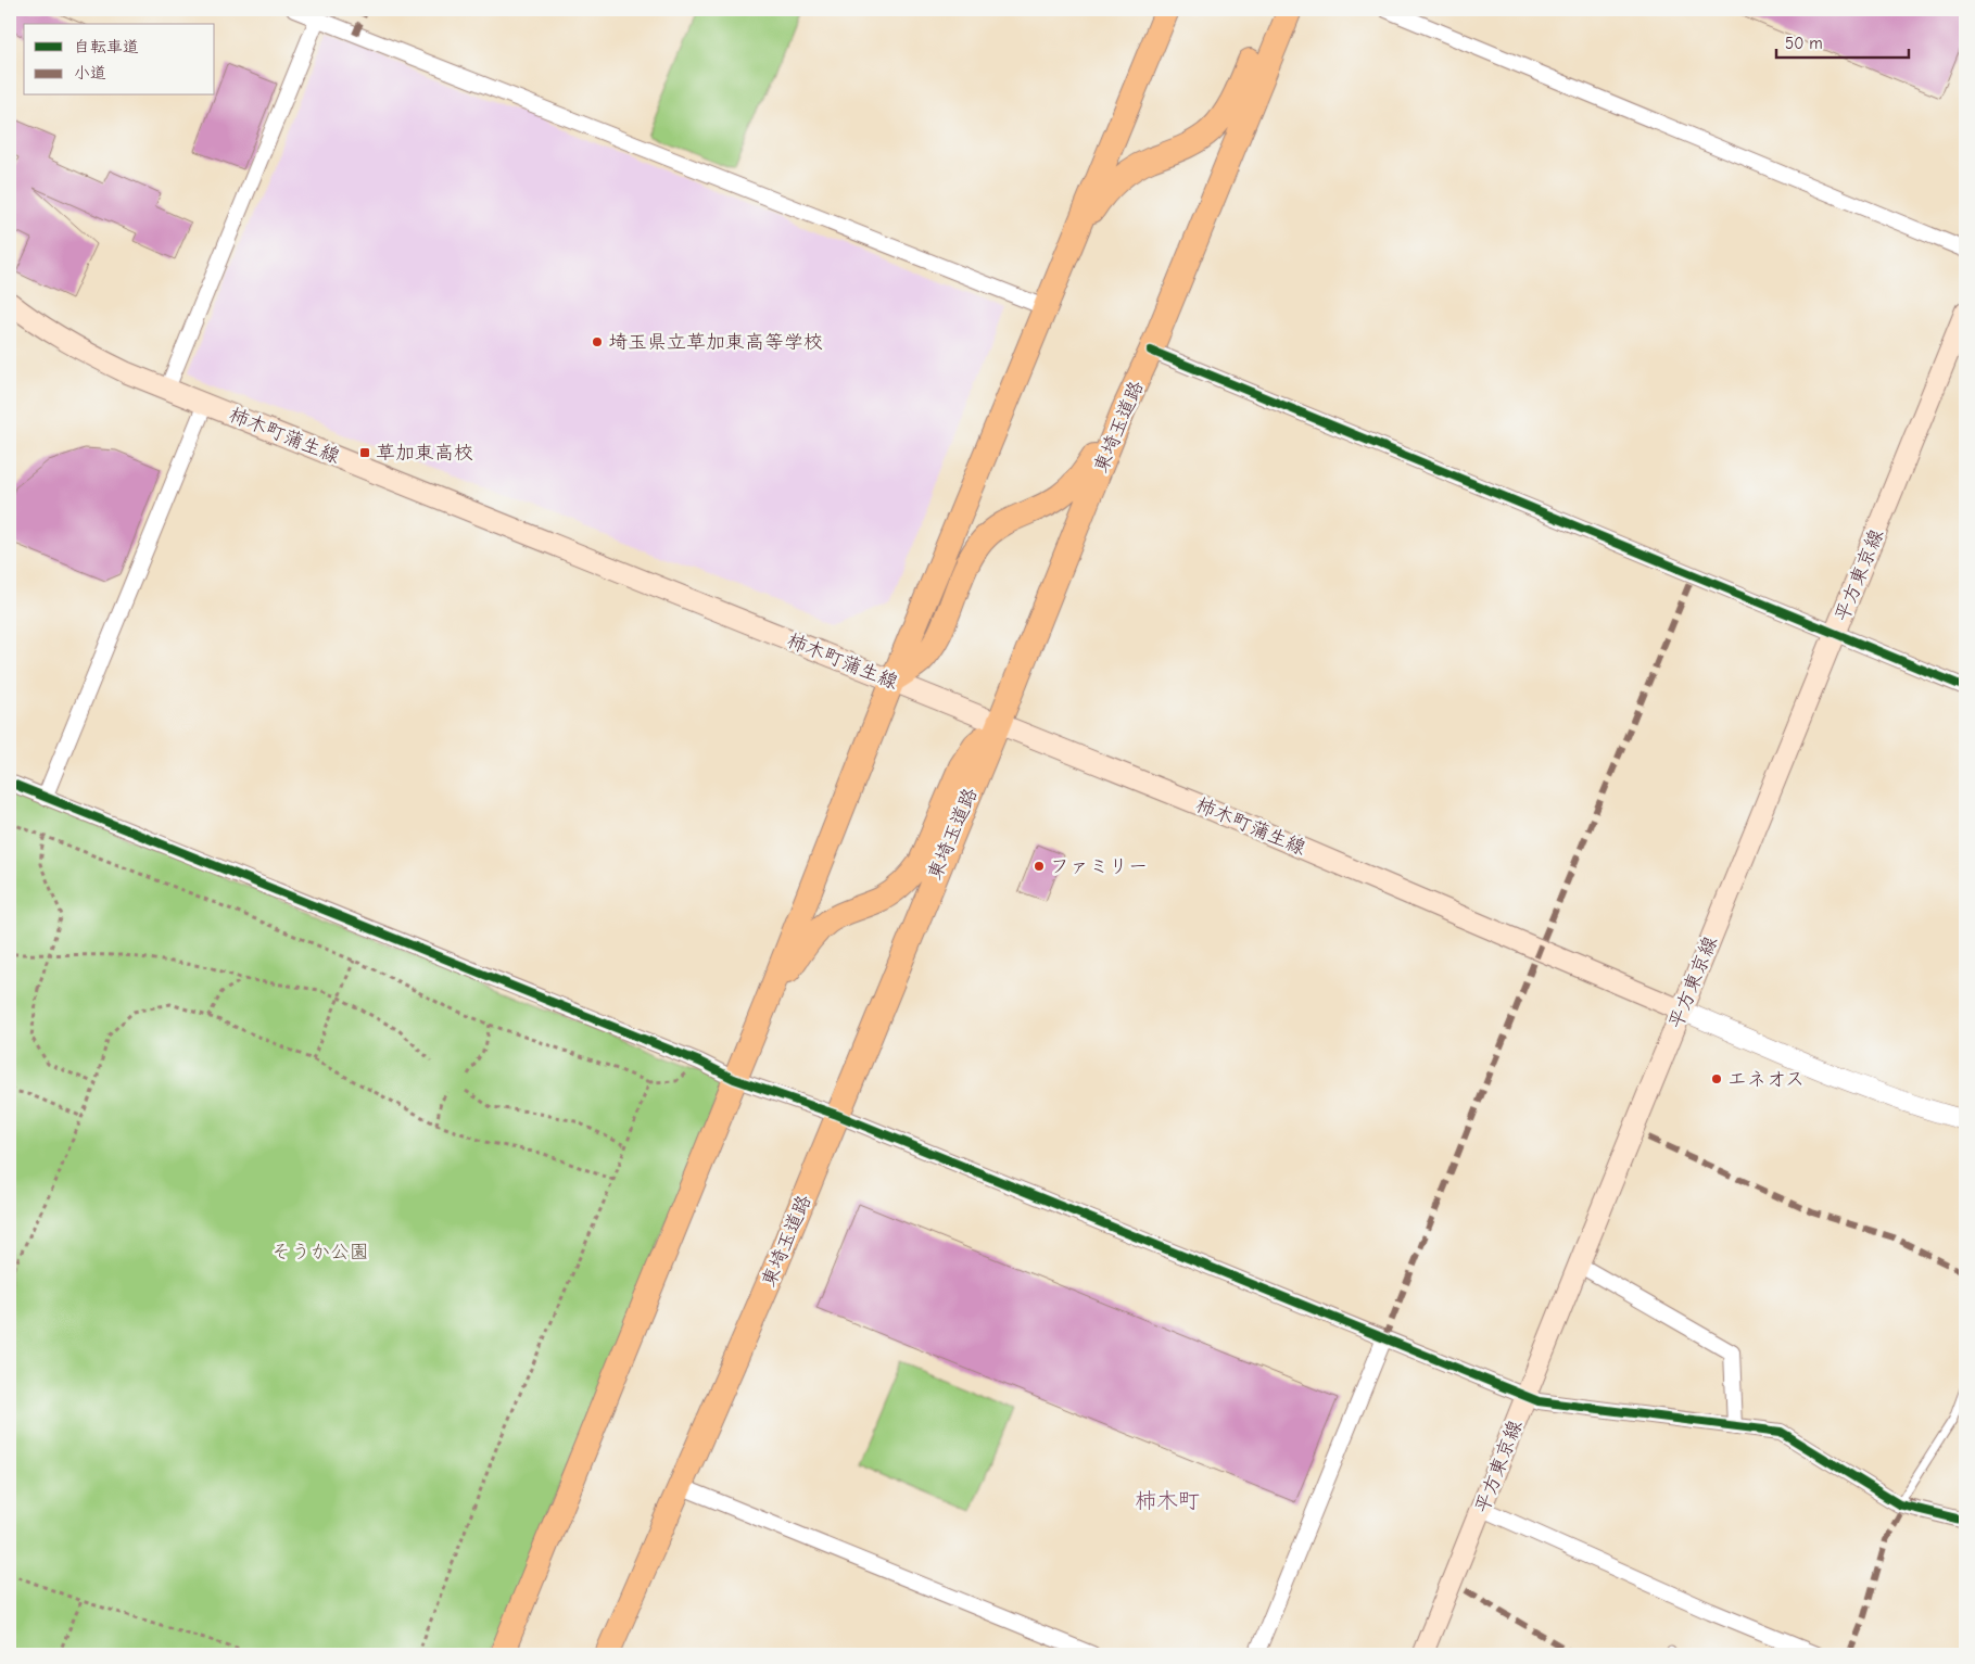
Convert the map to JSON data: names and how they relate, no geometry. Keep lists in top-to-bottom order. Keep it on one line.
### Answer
{"streets":{"highway":["東埼玉道路"],"main road":["柿木町蒲生線","平方東京線"]},"crossings":[["東埼玉道路","柿木町蒲生線"],["柿木町蒲生線","平方東京線"]],"districts":["柿木町"],"parks":["そうか公園"],"places":{"other":["埼玉県立草加東高等学校","ファミリー","エネオス"],"transit":["草加東高校"]},"legend":["自転車道","小道"],"scale_bar":"50 m"}
